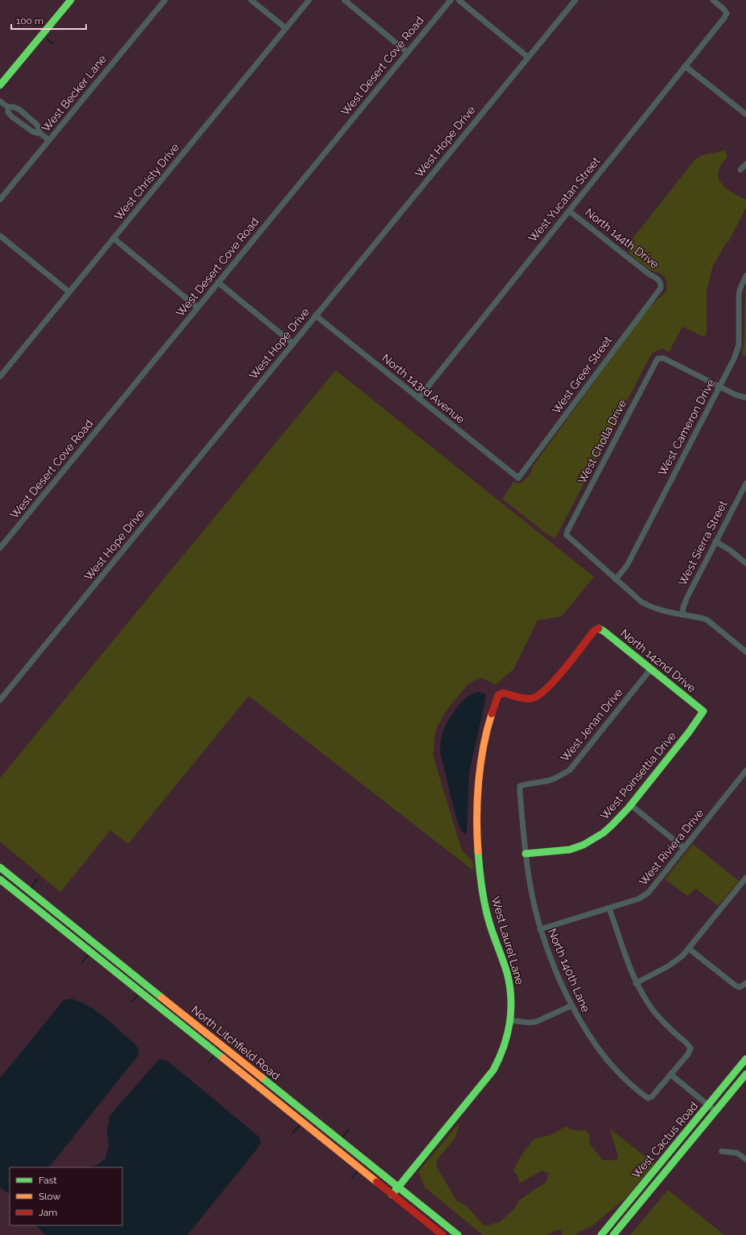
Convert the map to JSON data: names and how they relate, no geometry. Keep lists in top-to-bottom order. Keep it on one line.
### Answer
{"streets":{"main road":["North 142nd Drive","West Poinsettia Drive","West Laurel Lane","North Litchfield Road","West Cactus Road"],"street":["West Desert Cove Road","West Becker Lane","West Hope Drive","West Christy Drive","West Yucatan Street","North 144th Drive","West Greer Street","North 143rd Avenue","West Cameron Drive","West Cholla Drive","West Sierra Street","West Jenan Drive","West Riviera Drive","North 140th Lane"]},"crossings":[["West Hope Drive","North 143rd Avenue"],["West Yucatan Street","North 144th Drive"],["West Yucatan Street","North 143rd Avenue"],["North 144th Drive","West Greer Street"],["West Greer Street","North 143rd Avenue"],["West Cameron Drive","West Cholla Drive"],["North 142nd Drive","West Jenan Drive"],["North 142nd Drive","West Poinsettia Drive"],["North 142nd Drive","West Laurel Lane"],["West Jenan Drive","North 140th Lane"],["West Poinsettia Drive","North 140th Lane"],["West Riviera Drive","North 140th Lane"],["West Laurel Lane","North Litchfield Road"]],"legend":["Fast","Slow","Jam"],"scale_bar":"100 m"}
